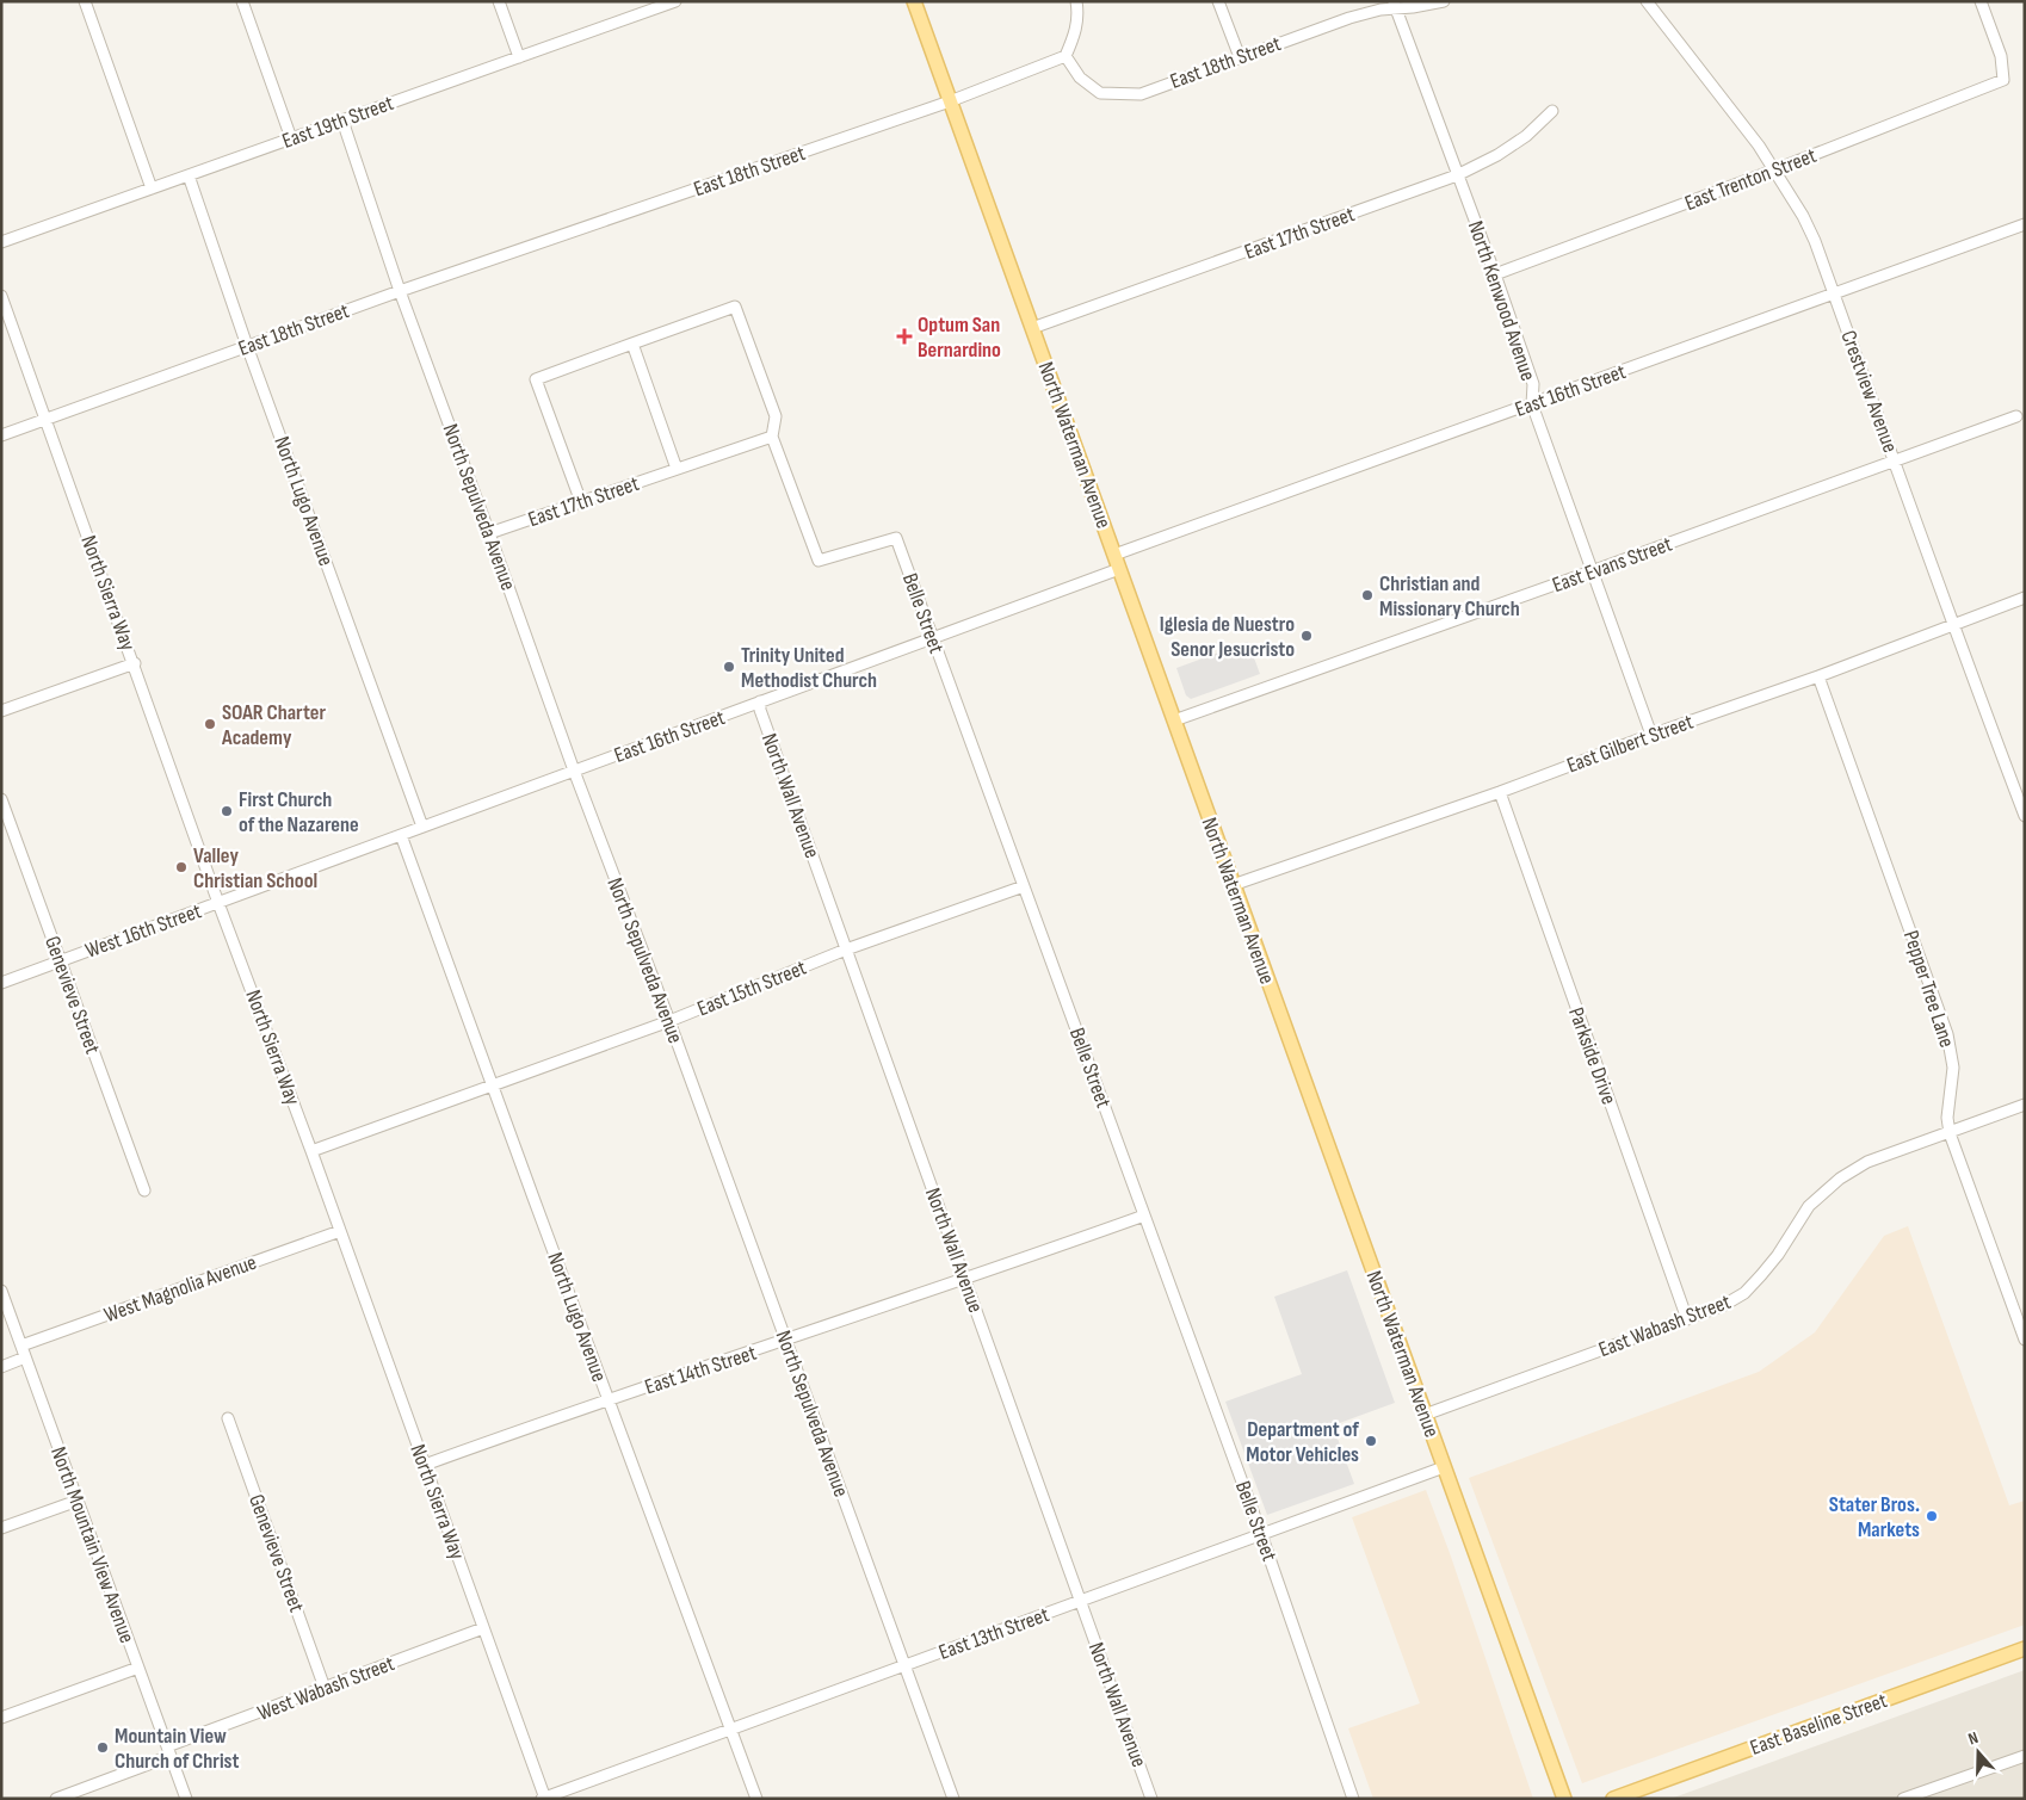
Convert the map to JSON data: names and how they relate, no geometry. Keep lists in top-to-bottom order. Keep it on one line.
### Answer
{"streets":{"main road":["North Waterman Avenue","East Baseline Street"],"street":["East 18th Street","East 19th Street","East Trenton Street","East 17th Street","North Kenwood Avenue","East 16th Street","Crestview Avenue","North Lugo Avenue","North Sepulveda Avenue","East Evans Street","North Sierra Way","Belle Street","East Gilbert Street","North Wall Avenue","West 16th Street","East 15th Street","Pepper Tree Lane","Genevieve Street","Parkside Drive","West Magnolia Avenue","East Wabash Street","East 14th Street","North Mountain View Avenue","East 13th Street","West Wabash Street"]},"crossings":[["East 18th Street","North Kenwood Avenue"],["East 18th Street","North Waterman Avenue"],["East 18th Street","North Lugo Avenue"],["East 18th Street","North Sepulveda Avenue"],["East 18th Street","North Sierra Way"],["East 19th Street","North Lugo Avenue"],["East 19th Street","North Sepulveda Avenue"],["East Trenton Street","North Kenwood Avenue"],["East Trenton Street","Crestview Avenue"],["East 17th Street","North Kenwood Avenue"],["East 17th Street","North Waterman Avenue"],["East 17th Street","North Sepulveda Avenue"],["East 17th Street","Belle Street"],["North Kenwood Avenue","East 16th Street"],["North Kenwood Avenue","East Evans Street"],["North Kenwood Avenue","East Gilbert Street"],["East 16th Street","Crestview Avenue"],["East 16th Street","North Waterman Avenue"],["East 16th Street","North Lugo Avenue"],["East 16th Street","North Sepulveda Avenue"],["East 16th Street","North Sierra Way"],["East 16th Street","Belle Street"],["East 16th Street","North Wall Avenue"],["East 16th Street","West 16th Street"],["Crestview Avenue","East Evans Street"],["Crestview Avenue","East Gilbert Street"],["North Waterman Avenue","East Evans Street"],["North Waterman Avenue","East Gilbert Street"],["North Waterman Avenue","East Wabash Street"],["North Waterman Avenue","East 13th Street"],["North Lugo Avenue","East 15th Street"],["North Lugo Avenue","East 14th Street"],["North Lugo Avenue","East 13th Street"],["North Sepulveda Avenue","East 15th Street"],["North Sepulveda Avenue","East 14th Street"],["North Sepulveda Avenue","East 13th Street"],["North Sierra Way","West 16th Street"],["North Sierra Way","East 15th Street"],["North Sierra Way","West Magnolia Avenue"],["North Sierra Way","East 14th Street"],["North Sierra Way","East 13th Street"],["North Sierra Way","West Wabash Street"],["Belle Street","East 15th Street"],["Belle Street","East 14th Street"],["Belle Street","East 13th Street"],["East Gilbert Street","Pepper Tree Lane"],["East Gilbert Street","Parkside Drive"],["North Wall Avenue","East 15th Street"],["North Wall Avenue","East 14th Street"],["North Wall Avenue","East 13th Street"],["West 16th Street","Genevieve Street"],["Pepper Tree Lane","East Wabash Street"],["Genevieve Street","West Wabash Street"],["Parkside Drive","East Wabash Street"],["West Magnolia Avenue","North Mountain View Avenue"],["North Mountain View Avenue","West Wabash Street"]],"places":{"health":["Optum San Bernardino"],"other":["Christian and Missionary Church","Iglesia de Nuestro Senor Jesucristo","Trinity United Methodist Church","SOAR Charter Academy","First Church of the Nazarene","Valley Christian School","Department of Motor Vehicles","Stater Bros. Markets","Mountain View Church of Christ"]},"north":"top"}
